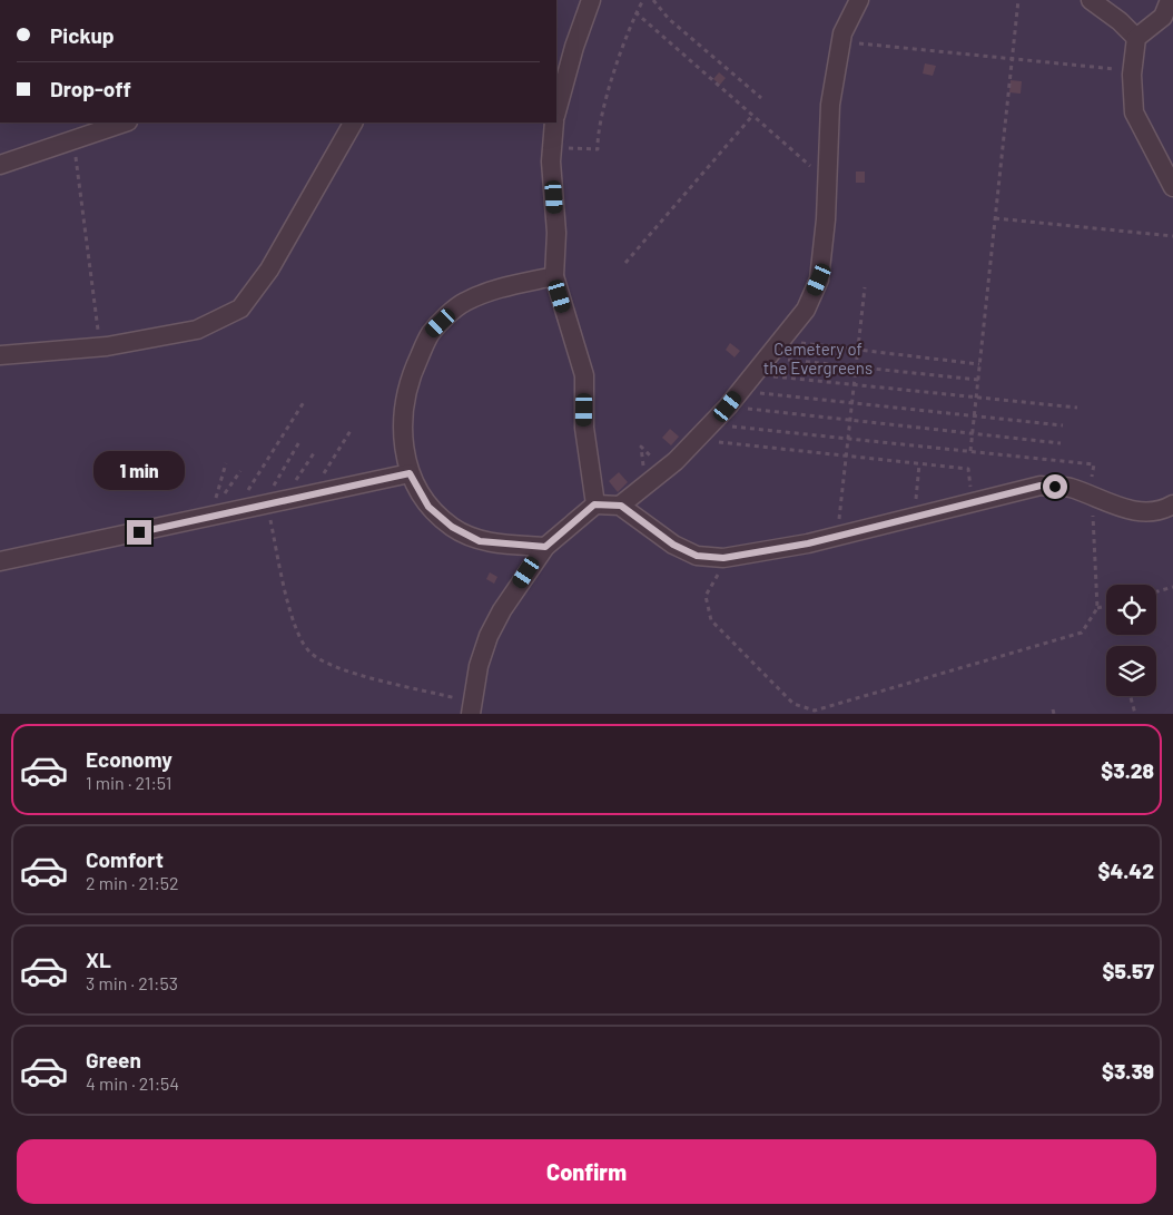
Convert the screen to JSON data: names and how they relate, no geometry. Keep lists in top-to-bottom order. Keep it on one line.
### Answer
{"parks":["Cemetery of the Evergreens"],"page":{"banner":["Pickup","Drop-off"],"bubble":"1 min","list":[{"name":"Economy","note":"1 min · 21:51","value":"$3.28"},{"name":"Comfort","note":"2 min · 21:52","value":"$4.42"},{"name":"XL","note":"3 min · 21:53","value":"$5.57"},{"name":"Green","note":"4 min · 21:54","value":"$3.39"}],"buttons":"Confirm"}}
